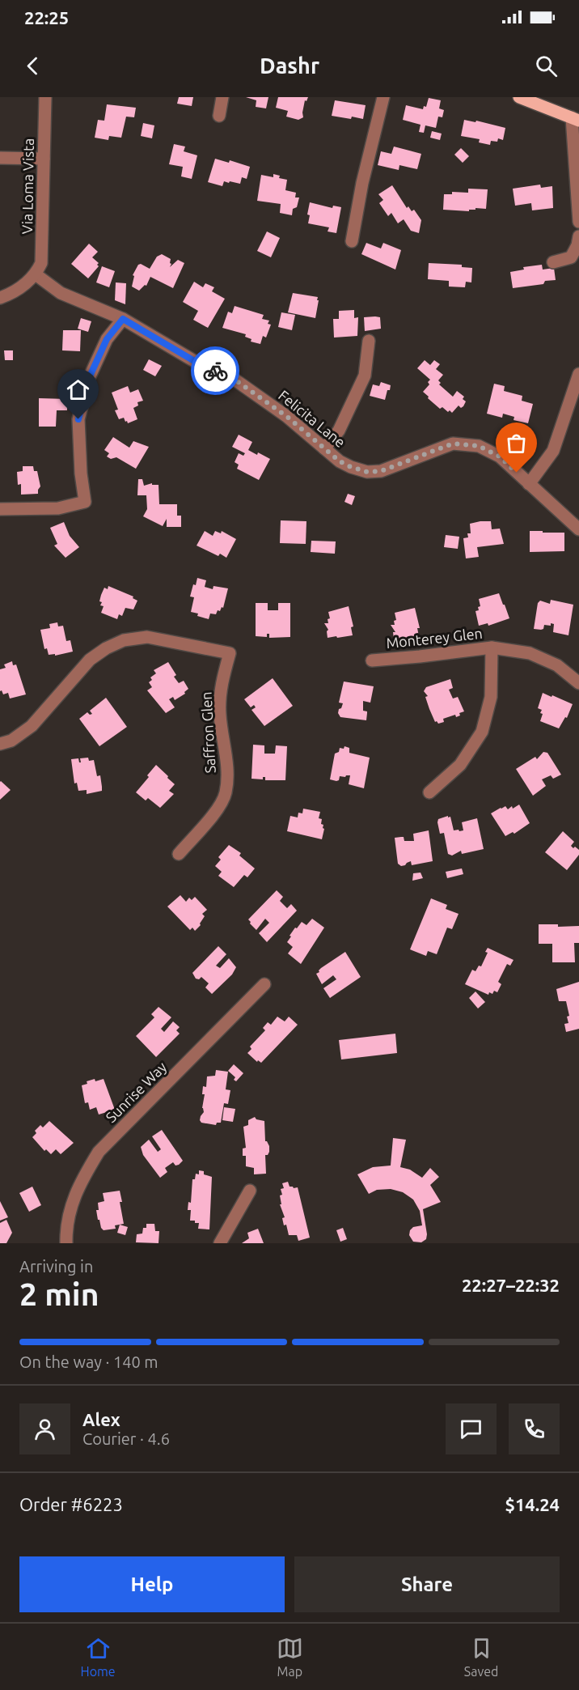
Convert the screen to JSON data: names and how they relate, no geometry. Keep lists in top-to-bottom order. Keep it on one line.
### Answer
{"streets":{"street":["Via Loma Vista","Felicita Lane","Monterey Glen","Saffron Glen","Sunrise Way"]},"crossings":[["Via Loma Vista","Felicita Lane"]],"page":{"status":"22:25","header":"Dashr","heading":["2 min","Arriving in","22:27–22:32"],"panel":["Alex","Courier · 4.6","Order #6223","$14.24"],"bar":"On the way · 140 m","buttons":["Help","Share"],"tabs":["Home","Map","Saved"]}}
